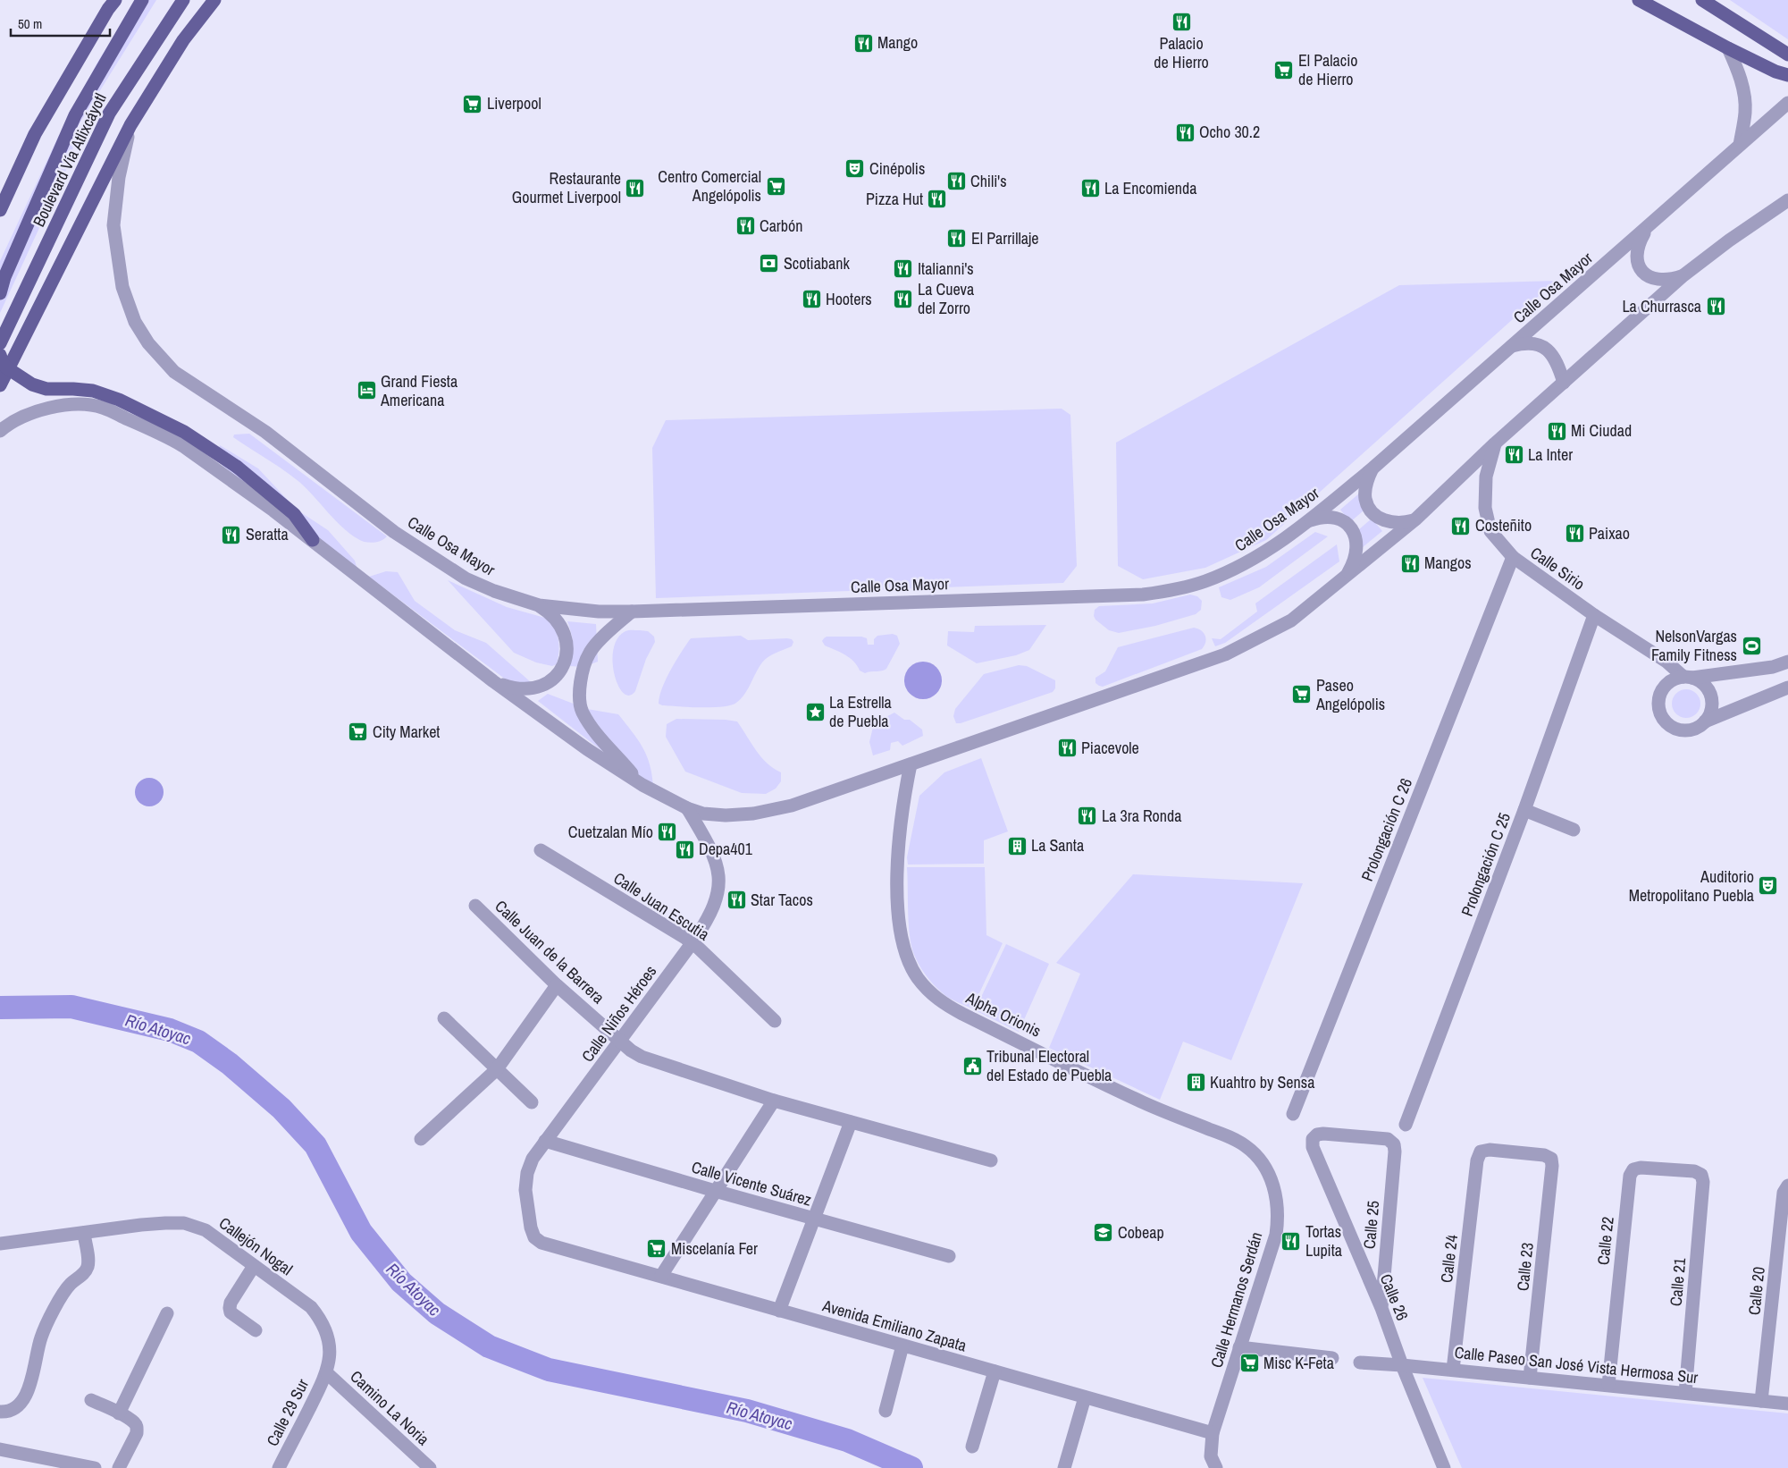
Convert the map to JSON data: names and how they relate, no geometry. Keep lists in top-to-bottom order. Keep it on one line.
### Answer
{"streets":{"main road":["Boulevard Vía Atlixcáyotl"],"street":["Calle Osa Mayor","Calle Sirio","Prolongación C 26","Prolongación C 25","Calle Juan Escutia","Calle Juan de la Barrera","Calle Niños Héroes","Alpha Orionis","Calle Vicente Suárez","Calle 25","Calle 22","Callejón Nogal","Calle 24","Calle 23","Calle 21","Calle 20","Calle 26","Calle Hermanos Serdán","Avenida Emiliano Zapata","Calle Paseo San José Vista Hermosa Sur","Camino La Noria","Calle 29 Sur"]},"crossings":[["Calle Sirio","Prolongación C 26"],["Calle Sirio","Prolongación C 25"],["Calle Juan Escutia","Calle Niños Héroes"],["Calle Juan de la Barrera","Calle Niños Héroes"],["Calle Niños Héroes","Calle Vicente Suárez"],["Calle Niños Héroes","Avenida Emiliano Zapata"],["Alpha Orionis","Calle Hermanos Serdán"],["Calle 25","Calle 26"],["Calle 22","Calle 21"],["Calle 22","Calle Paseo San José Vista Hermosa Sur"],["Callejón Nogal","Camino La Noria"],["Callejón Nogal","Calle 29 Sur"],["Calle 24","Calle 23"],["Calle 24","Calle Paseo San José Vista Hermosa Sur"],["Calle 23","Calle Paseo San José Vista Hermosa Sur"],["Calle 21","Calle Paseo San José Vista Hermosa Sur"],["Calle 20","Calle Paseo San José Vista Hermosa Sur"],["Calle 26","Calle Paseo San José Vista Hermosa Sur"],["Calle Hermanos Serdán","Avenida Emiliano Zapata"],["Camino La Noria","Calle 29 Sur"]],"water":["Río Atoyac"],"places":{"restaurant":["Palacio de Hierro","Mango","Ocho 30.2","Chili's","Restaurante Gourmet Liverpool","La Encomienda","Pizza Hut","Carbón","El Parrillaje","Italianni's","La Cueva del Zorro","Hooters","La Churrasca","Mi Ciudad","La Inter","Costeñito","Paixao","Seratta","Mangos","Piacevole","La 3ra Ronda","Cuetzalan Mío","Depa401","Star Tacos","Tortas Lupita"],"supermarket":["El Palacio de Hierro","Liverpool","Centro Comercial Angelópolis","Paseo Angelópolis","City Market","Miscelanía Fer","Misc K-Feta"],"theatre":["Cinépolis","Auditorio Metropolitano Puebla"],"bank":["Scotiabank"],"hotel":["Grand Fiesta Americana"],"sports":["NelsonVargas Family Fitness"],"place":["La Estrella de Puebla"],"building":["La Santa","Kuahtro by Sensa"],"public building":["Tribunal Electoral del Estado de Puebla"],"school or university":["Cobeap"]},"scale_bar":"50 m"}
